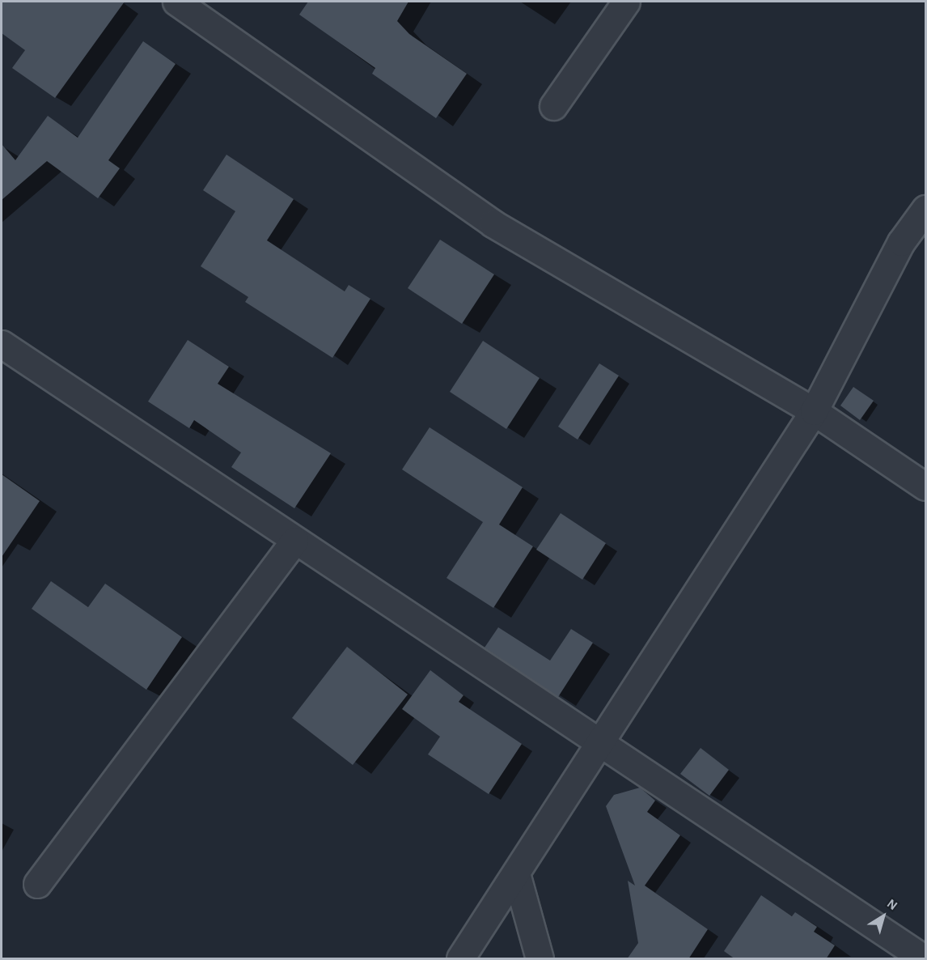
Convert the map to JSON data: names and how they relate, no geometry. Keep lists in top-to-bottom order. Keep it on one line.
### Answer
{"north":"top right"}
